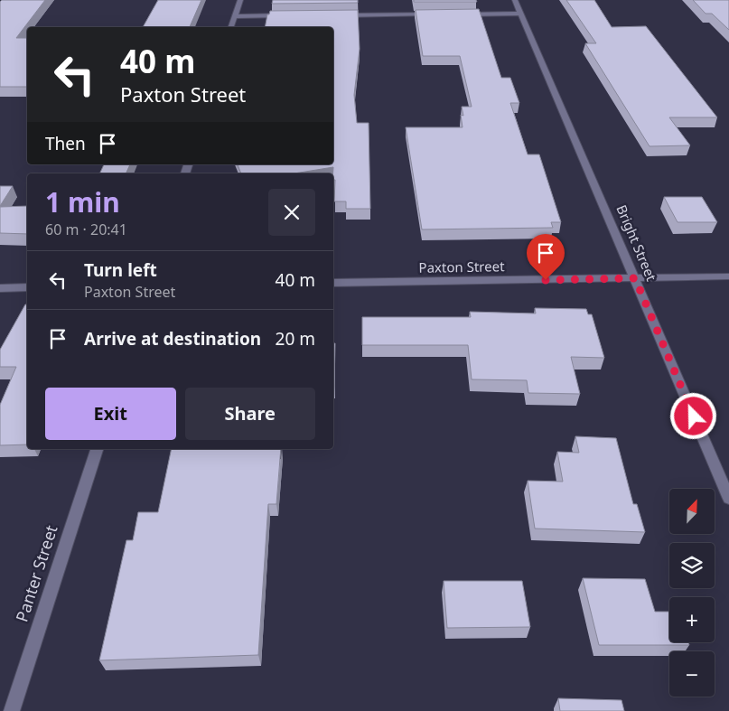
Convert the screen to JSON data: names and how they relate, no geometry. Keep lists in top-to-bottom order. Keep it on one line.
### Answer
{"streets":{"street":["Bright Street","Paxton Street","Panter Street"]},"crossings":[["Bright Street","Paxton Street"]],"north":"top right","page":{"turn":["40 m","Paxton Street"],"then":"Then","heading":["1 min","60 m · 20:41"],"list":[{"name":"Turn left","note":"Paxton Street","value":"40 m"},{"name":"Arrive at destination","value":"20 m"}],"buttons":["Exit","Share"],"map_buttons":["+","−"]}}
